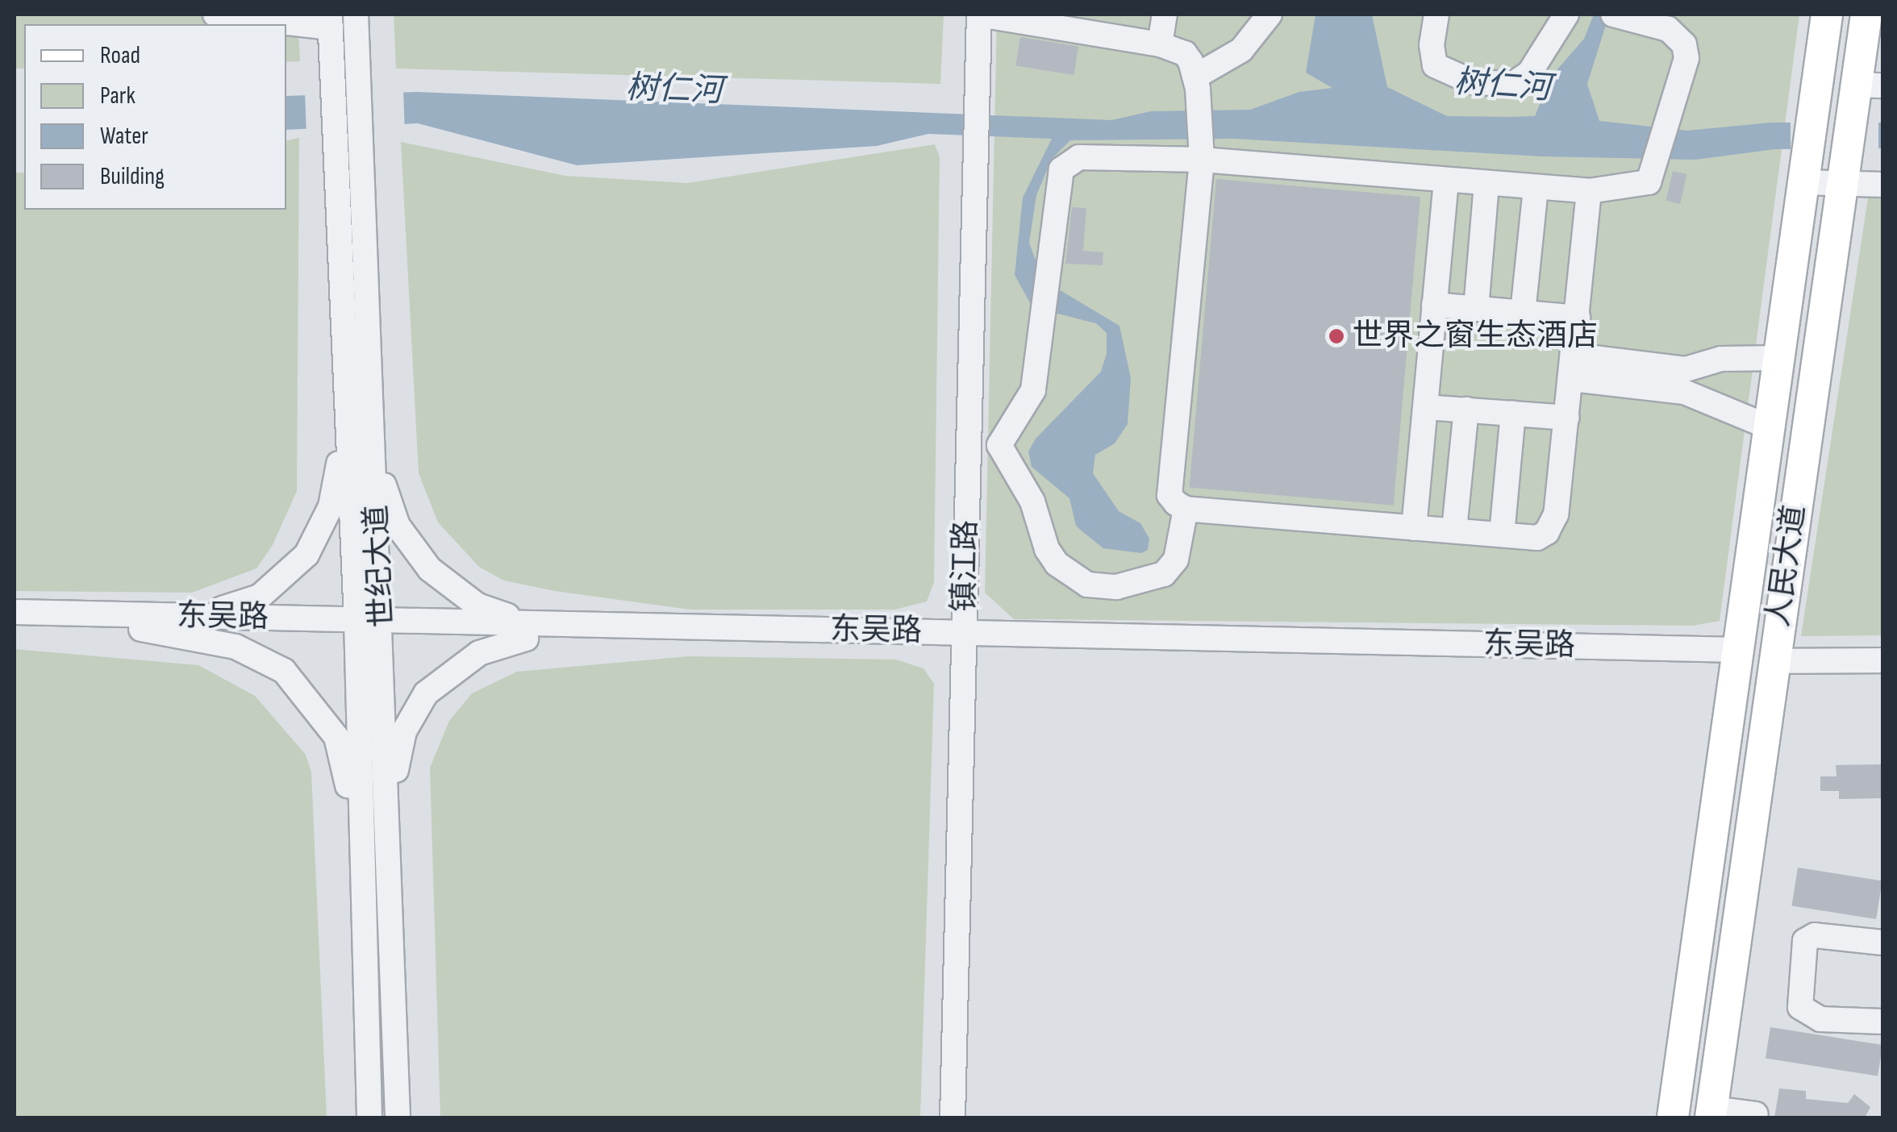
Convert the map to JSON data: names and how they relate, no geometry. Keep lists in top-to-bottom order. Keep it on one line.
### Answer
{"streets":{"main road":["人民大道"],"street":["世纪大道","镇江路","东吴路"]},"crossings":[["世纪大道","东吴路"],["镇江路","东吴路"],["人民大道","东吴路"]],"water":["树仁河"],"places":["世界之窗生态酒店"],"legend":["Road","Park","Water","Building"]}
